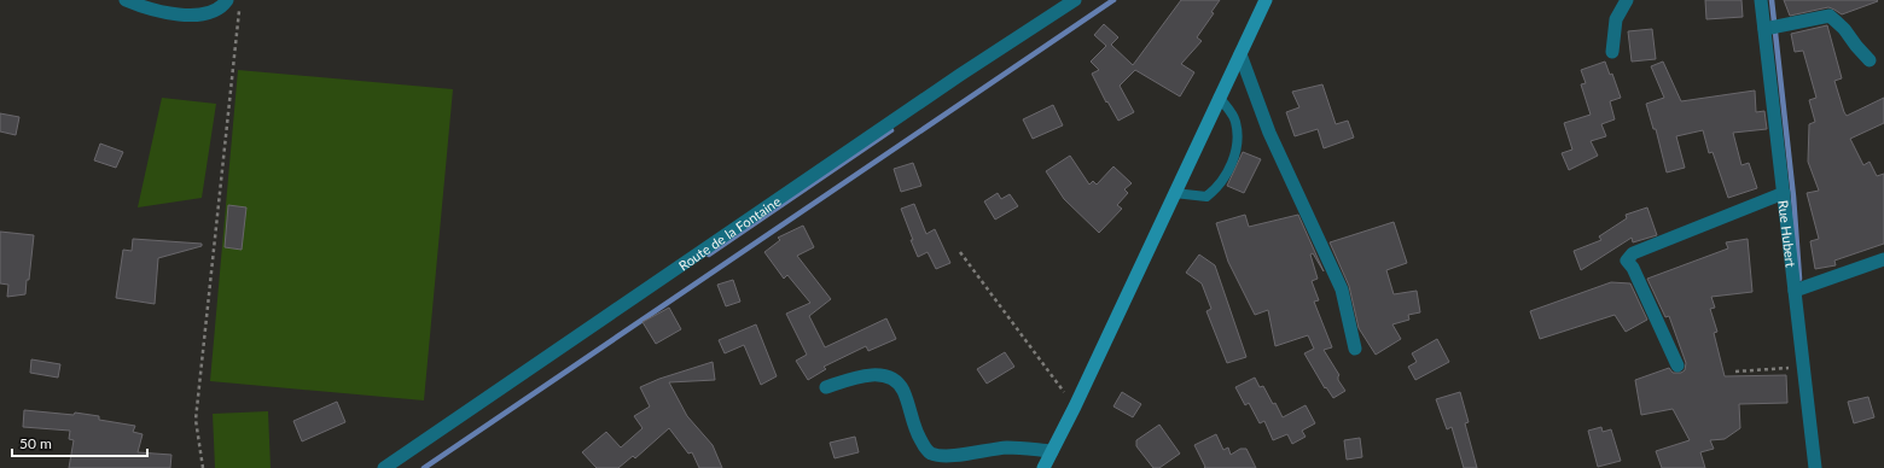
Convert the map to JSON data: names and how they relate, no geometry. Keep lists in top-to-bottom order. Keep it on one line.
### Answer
{"streets":{"street":["Route de la Fontaine","Rue Hubert"]},"scale_bar":"50 m"}
